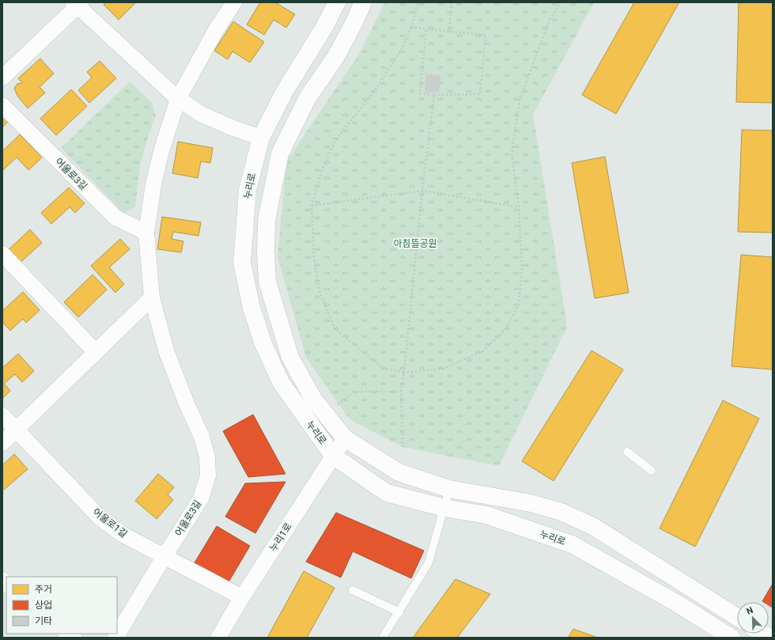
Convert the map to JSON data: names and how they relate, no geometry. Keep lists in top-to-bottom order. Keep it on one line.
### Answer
{"streets":{"street":["어울로3길","누리로","어울로1길","누리1로"]},"crossings":[["어울로3길","어울로1길"],["누리로","누리1로"],["어울로1길","누리1로"]],"parks":["아침뜰공원"],"legend":["주거","상업","기타"],"north":"top left"}
